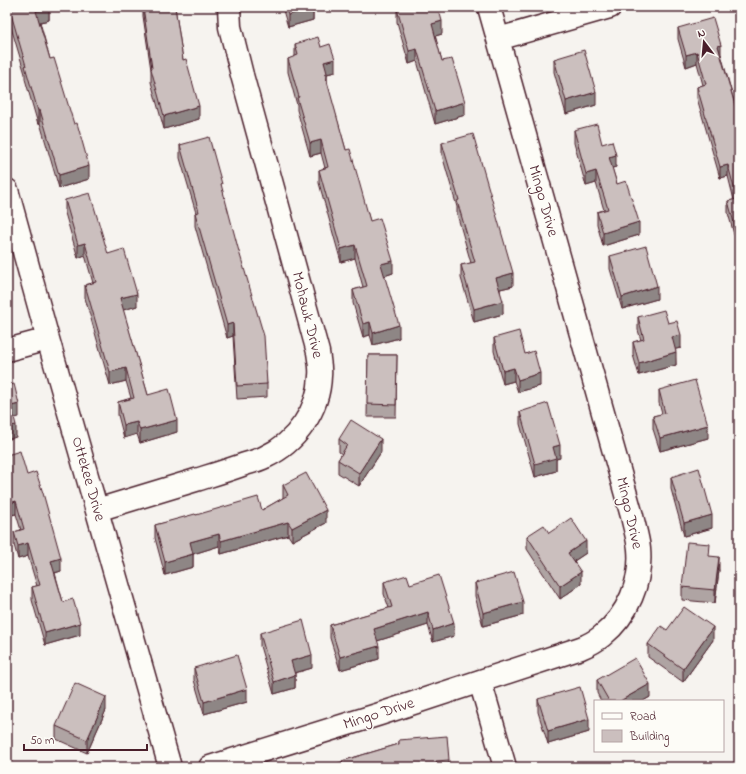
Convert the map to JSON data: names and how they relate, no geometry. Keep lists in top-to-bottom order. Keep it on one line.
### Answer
{"streets":{"street":["Mingo Drive","Mohawk Drive","Ottekee Drive"]},"crossings":[["Mohawk Drive","Ottekee Drive"]],"legend":["Road","Building"],"scale_bar":"50 m","north":"top"}
